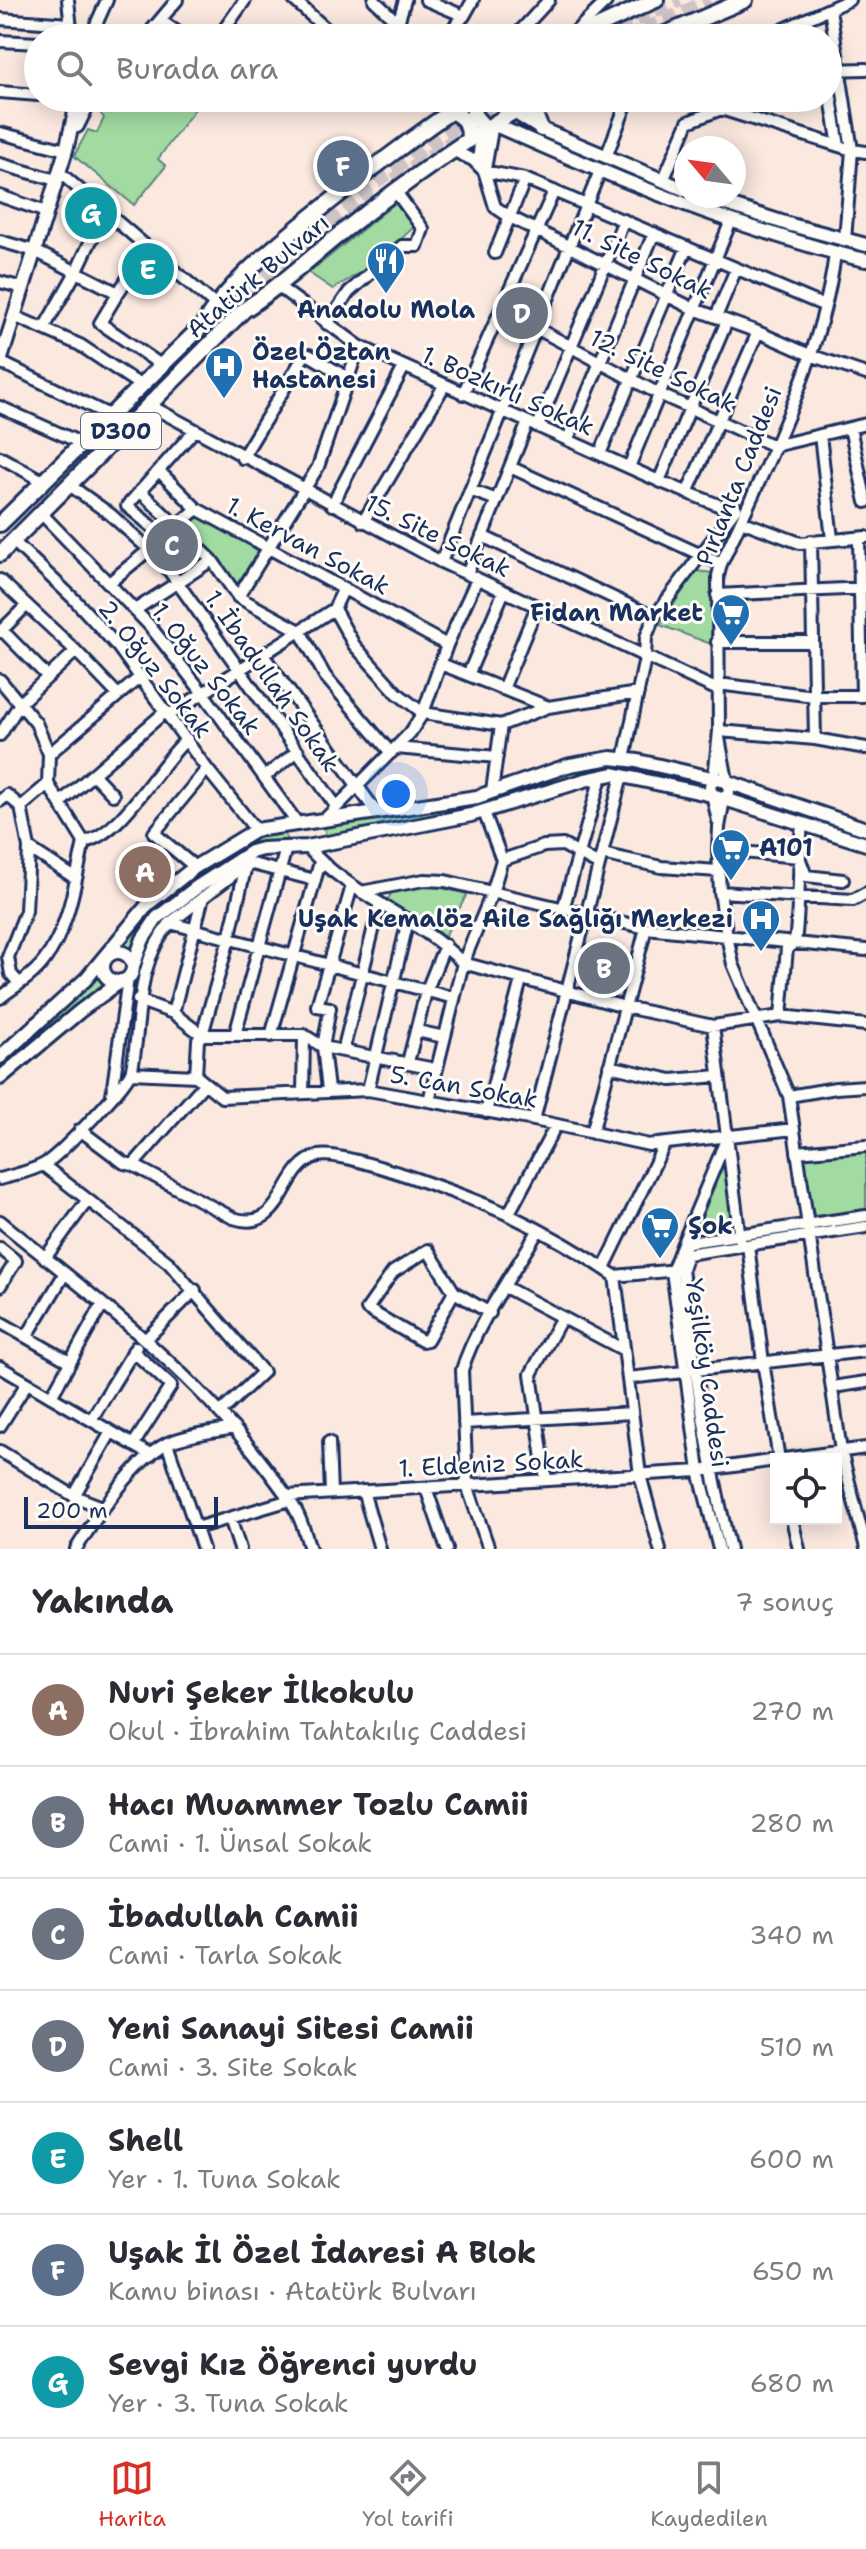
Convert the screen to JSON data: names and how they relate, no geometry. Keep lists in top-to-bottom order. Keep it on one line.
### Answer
{"streets":{"highway":["Atatürk Bulvarı","D300"],"street":["11. Site Sokak","12. Site Sokak","1. Bozkırlı Sokak","Pırlanta Caddesi","15. Site Sokak","1. Kervan Sokak","2. Oğuz Sokak","1. Oğuz Sokak","1. İbadullah Sokak","5. Can Sokak","Yeşilköy Caddesi","1. Eldeniz Sokak"]},"crossings":[["11. Site Sokak","Atatürk Bulvarı"],["11. Site Sokak","Pırlanta Caddesi"],["Atatürk Bulvarı","1. Bozkırlı Sokak"],["Atatürk Bulvarı","15. Site Sokak"],["Atatürk Bulvarı","2. Oğuz Sokak"],["Atatürk Bulvarı","1. Oğuz Sokak"],["Atatürk Bulvarı","1. İbadullah Sokak"],["12. Site Sokak","Pırlanta Caddesi"],["Pırlanta Caddesi","15. Site Sokak"],["Pırlanta Caddesi","5. Can Sokak"],["Pırlanta Caddesi","Yeşilköy Caddesi"],["Pırlanta Caddesi","1. Eldeniz Sokak"],["Yeşilköy Caddesi","1. Eldeniz Sokak"]],"places":{"restaurant":["Anadolu Mola"],"hospital":["Özel Öztan Hastanesi","Uşak Kemalöz Aile Sağlığı Merkezi"],"supermarket":["Fidan Market","A101","Şok"]},"scale_bar":"200 m","north":"top left","page":{"search":"Burada ara","pins":["F","G","E","D","C","A","B"],"scale":"200 m","heading":["Yakında","7 sonuç"],"list":[{"mark":"A","name":"Nuri Şeker İlkokulu","note":"Okul · İbrahim Tahtakılıç Caddesi","value":"270 m"},{"mark":"B","name":"Hacı Muammer Tozlu Camii","note":"Cami · 1. Ünsal Sokak","value":"280 m"},{"mark":"C","name":"İbadullah Camii","note":"Cami · Tarla Sokak","value":"340 m"},{"mark":"D","name":"Yeni Sanayi Sitesi Camii","note":"Cami · 3. Site Sokak","value":"510 m"},{"mark":"E","name":"Shell","note":"Yer · 1. Tuna Sokak","value":"600 m"},{"mark":"F","name":"Uşak İl Özel İdaresi A Blok","note":"Kamu binası · Atatürk Bulvarı","value":"650 m"},{"mark":"G","name":"Sevgi Kız Öğrenci yurdu","note":"Yer · 3. Tuna Sokak","value":"680 m"}],"nav":["Harita","Yol tarifi","Kaydedilen"]}}
